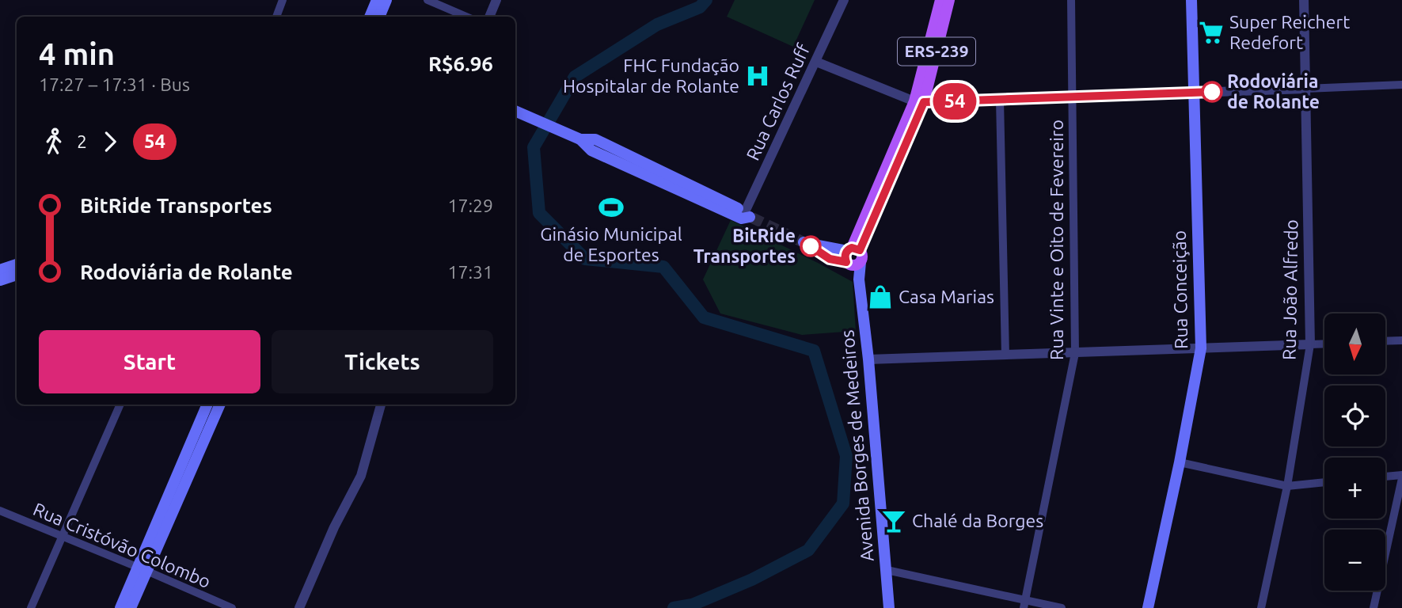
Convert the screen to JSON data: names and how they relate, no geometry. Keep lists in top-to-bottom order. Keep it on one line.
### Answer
{"streets":{"main road":["ERS-239","Rua Conceição","Avenida Borges de Medeiros"],"street":["Rua Carlos Ruff","Rua Vinte e Oito de Fevereiro","Rua João Alfredo","Rua Cristóvão Colombo"]},"crossings":[["ERS-239","Avenida Borges de Medeiros"]],"places":{"supermarket":["Super Reichert Redefort"],"hospital":["FHC Fundação Hospitalar de Rolante"],"other":["Rodoviária de Rolante","BitRide Transportes"],"sports":["Ginásio Municipal de Esportes"],"shop":["Casa Marias"],"bar":["Chalé da Borges"]},"lines":["bus line 54"],"north":"bottom","page":{"on_map":"54","heading":["4 min","17:27 – 17:31 · Bus","R$6.96"],"legs":["2","54"],"list":[{"name":"BitRide Transportes","value":"17:29"},{"name":"Rodoviária de Rolante","value":"17:31"}],"map_buttons":["+","−"],"buttons":["Start","Tickets"]}}
